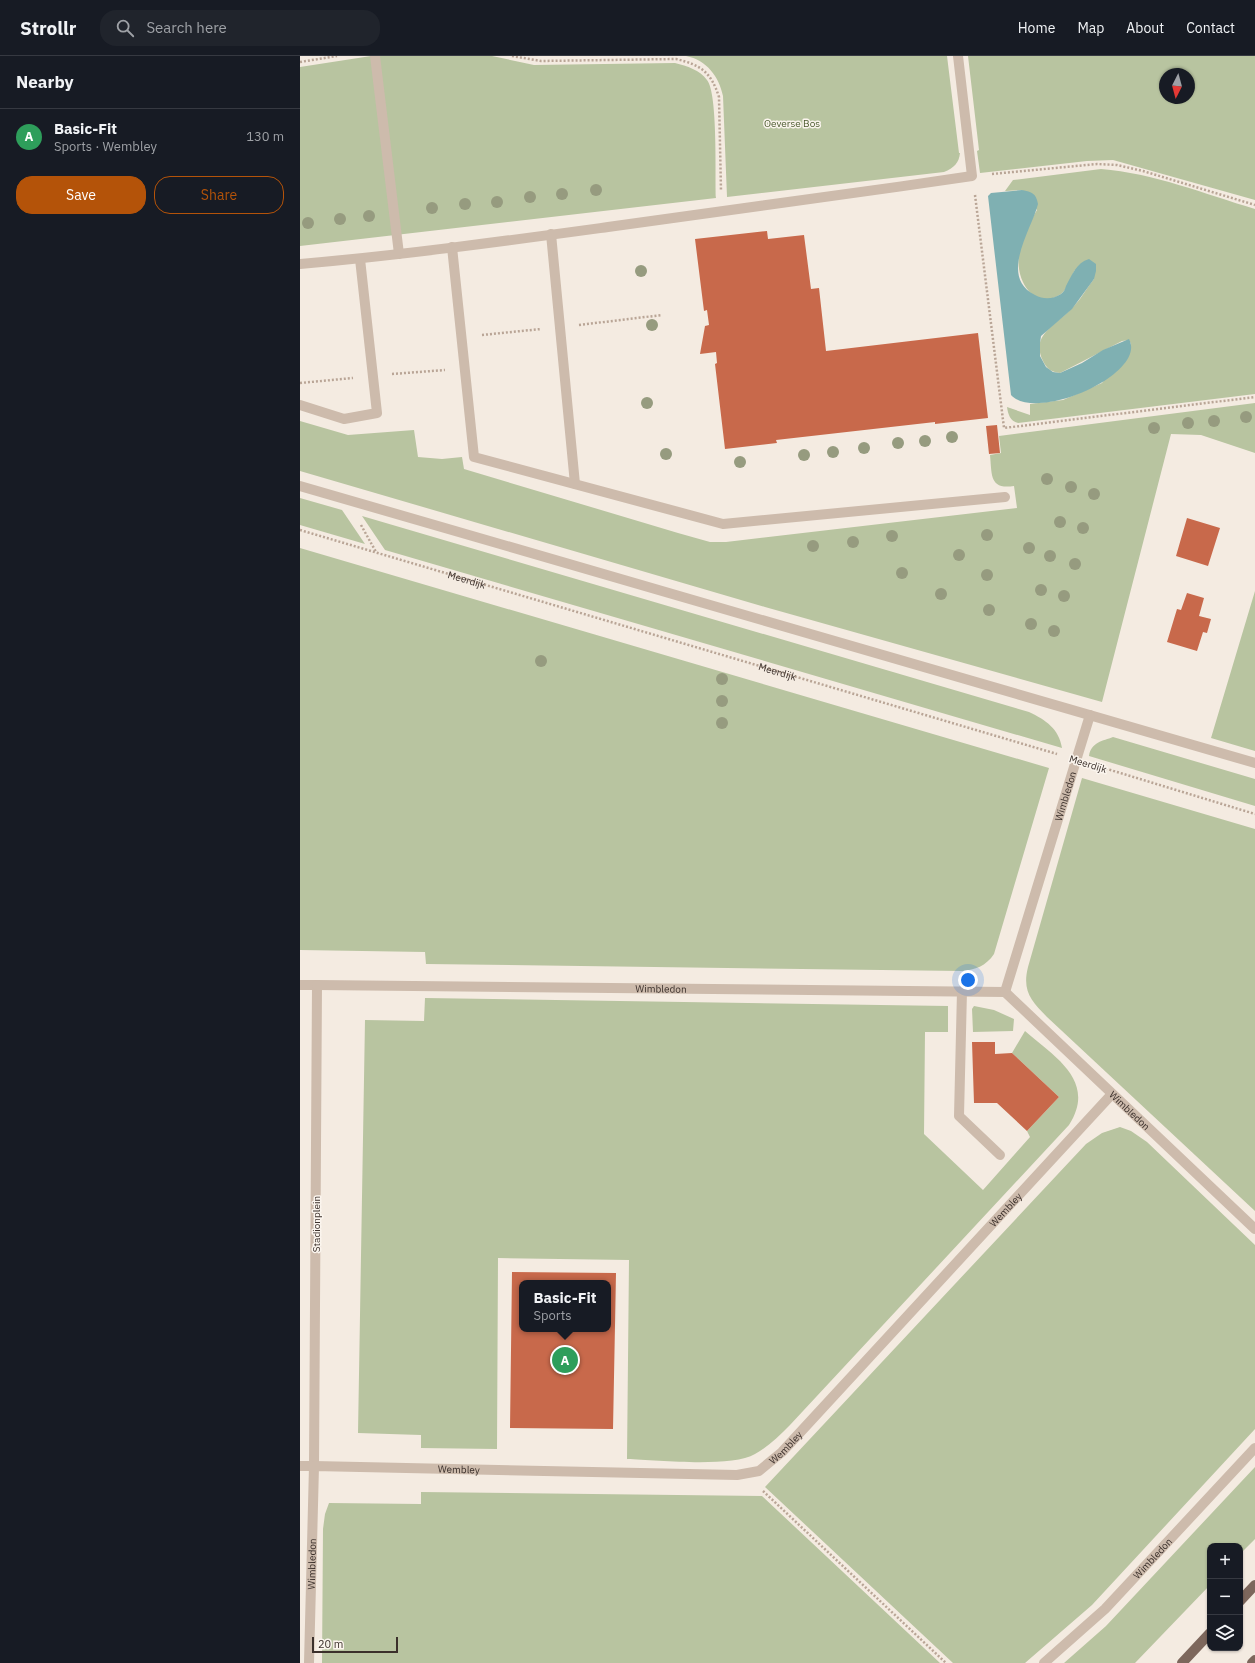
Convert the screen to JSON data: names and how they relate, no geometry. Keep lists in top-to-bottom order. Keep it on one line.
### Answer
{"streets":{"street":["Wimbledon","Wembley","Stadionplein"],"path":["Meerdijk"]},"crossings":[["Meerdijk","Wimbledon"],["Wimbledon","Wembley"],["Wimbledon","Stadionplein"],["Wembley","Stadionplein"]],"parks":["Oeverse Bos"],"scale_bar":"20 m","north":"bottom","page":{"header":"Strollr","search":"Search here","nav":["Home","Map","About","Contact"],"heading":"Nearby","list":[{"mark":"A","name":"Basic-Fit","note":"Sports · Wembley","value":"130 m"}],"buttons":["Save","Share"],"popup":["Basic-Fit","Sports"],"pins":"A","map_buttons":["+","−"],"scale":"20 m"}}
